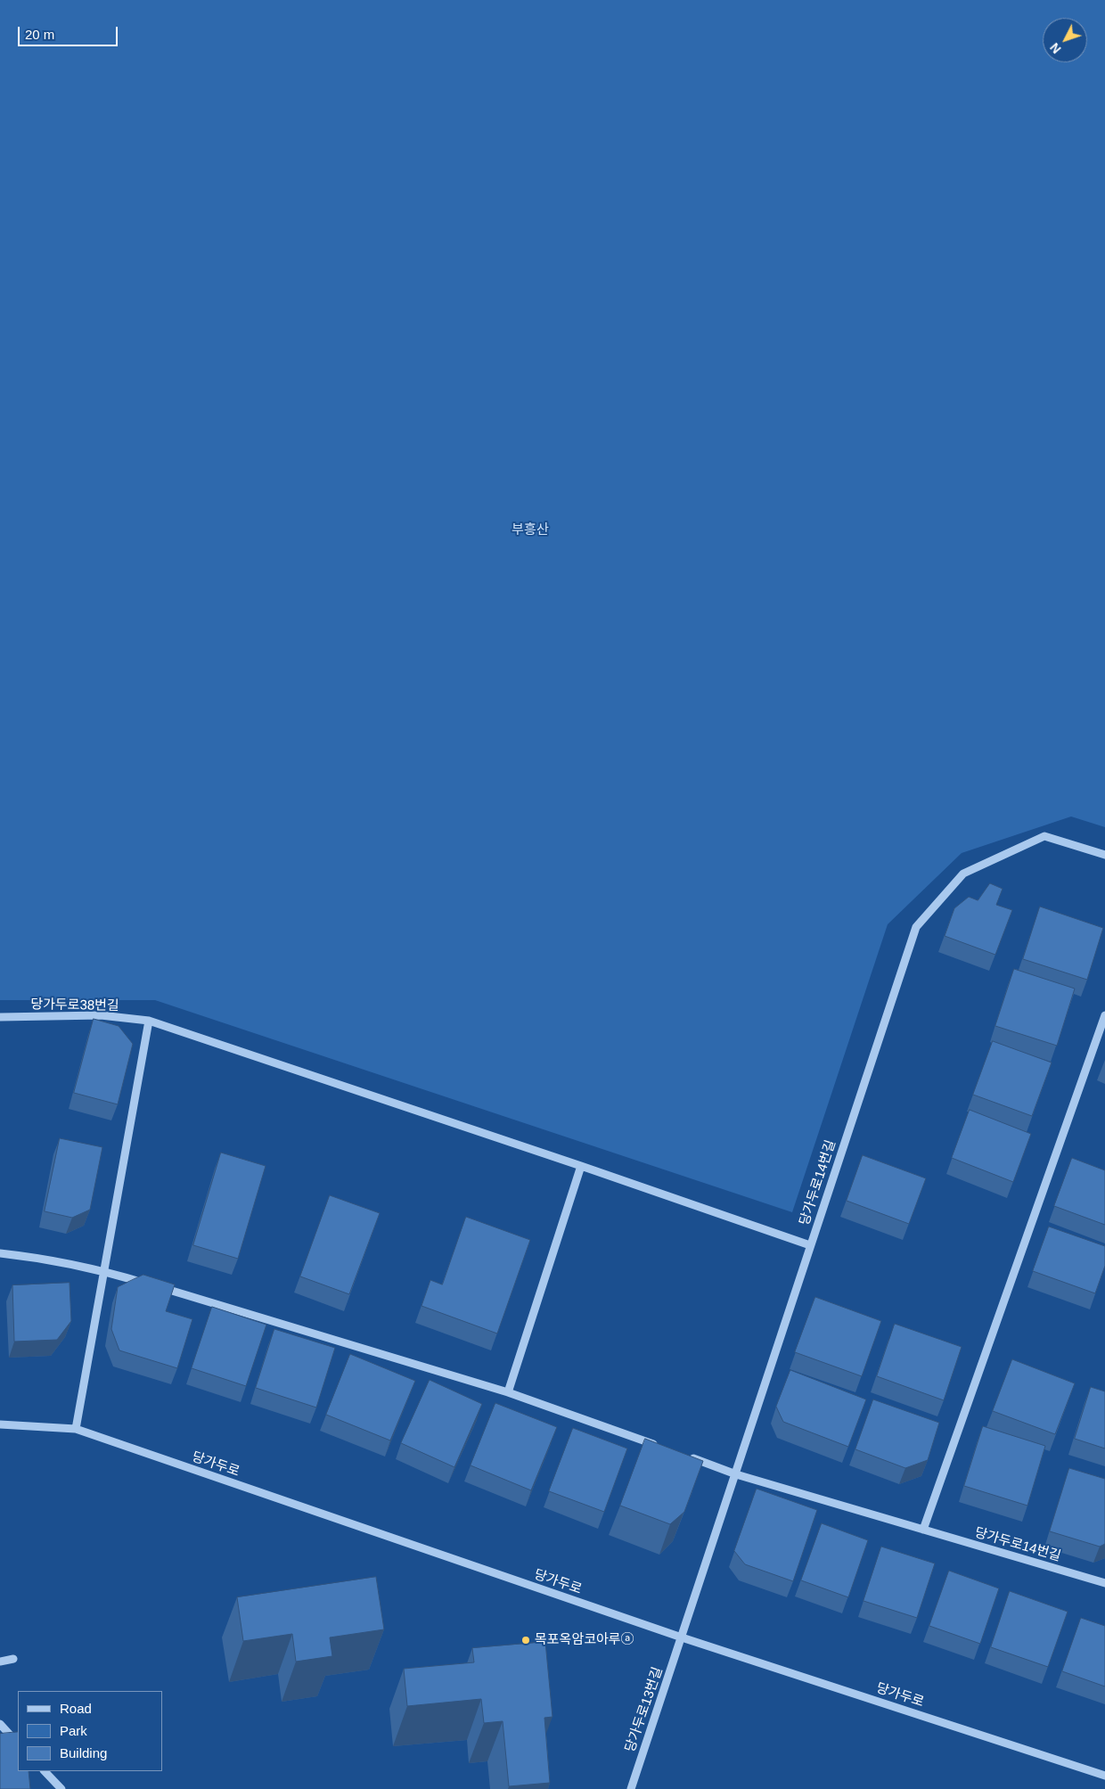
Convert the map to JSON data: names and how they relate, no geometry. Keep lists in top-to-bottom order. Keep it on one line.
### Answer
{"streets":{"street":["당가두로38번길","당가두로14번길","당가두로","당가두로13번길"]},"crossings":[["당가두로38번길","당가두로14번길"],["당가두로14번길","당가두로13번길"],["당가두로","당가두로13번길"]],"parks":["부흥산"],"places":["목포옥암코아루ⓐ"],"legend":["Road","Park","Building"],"scale_bar":"20 m","north":"bottom left"}
